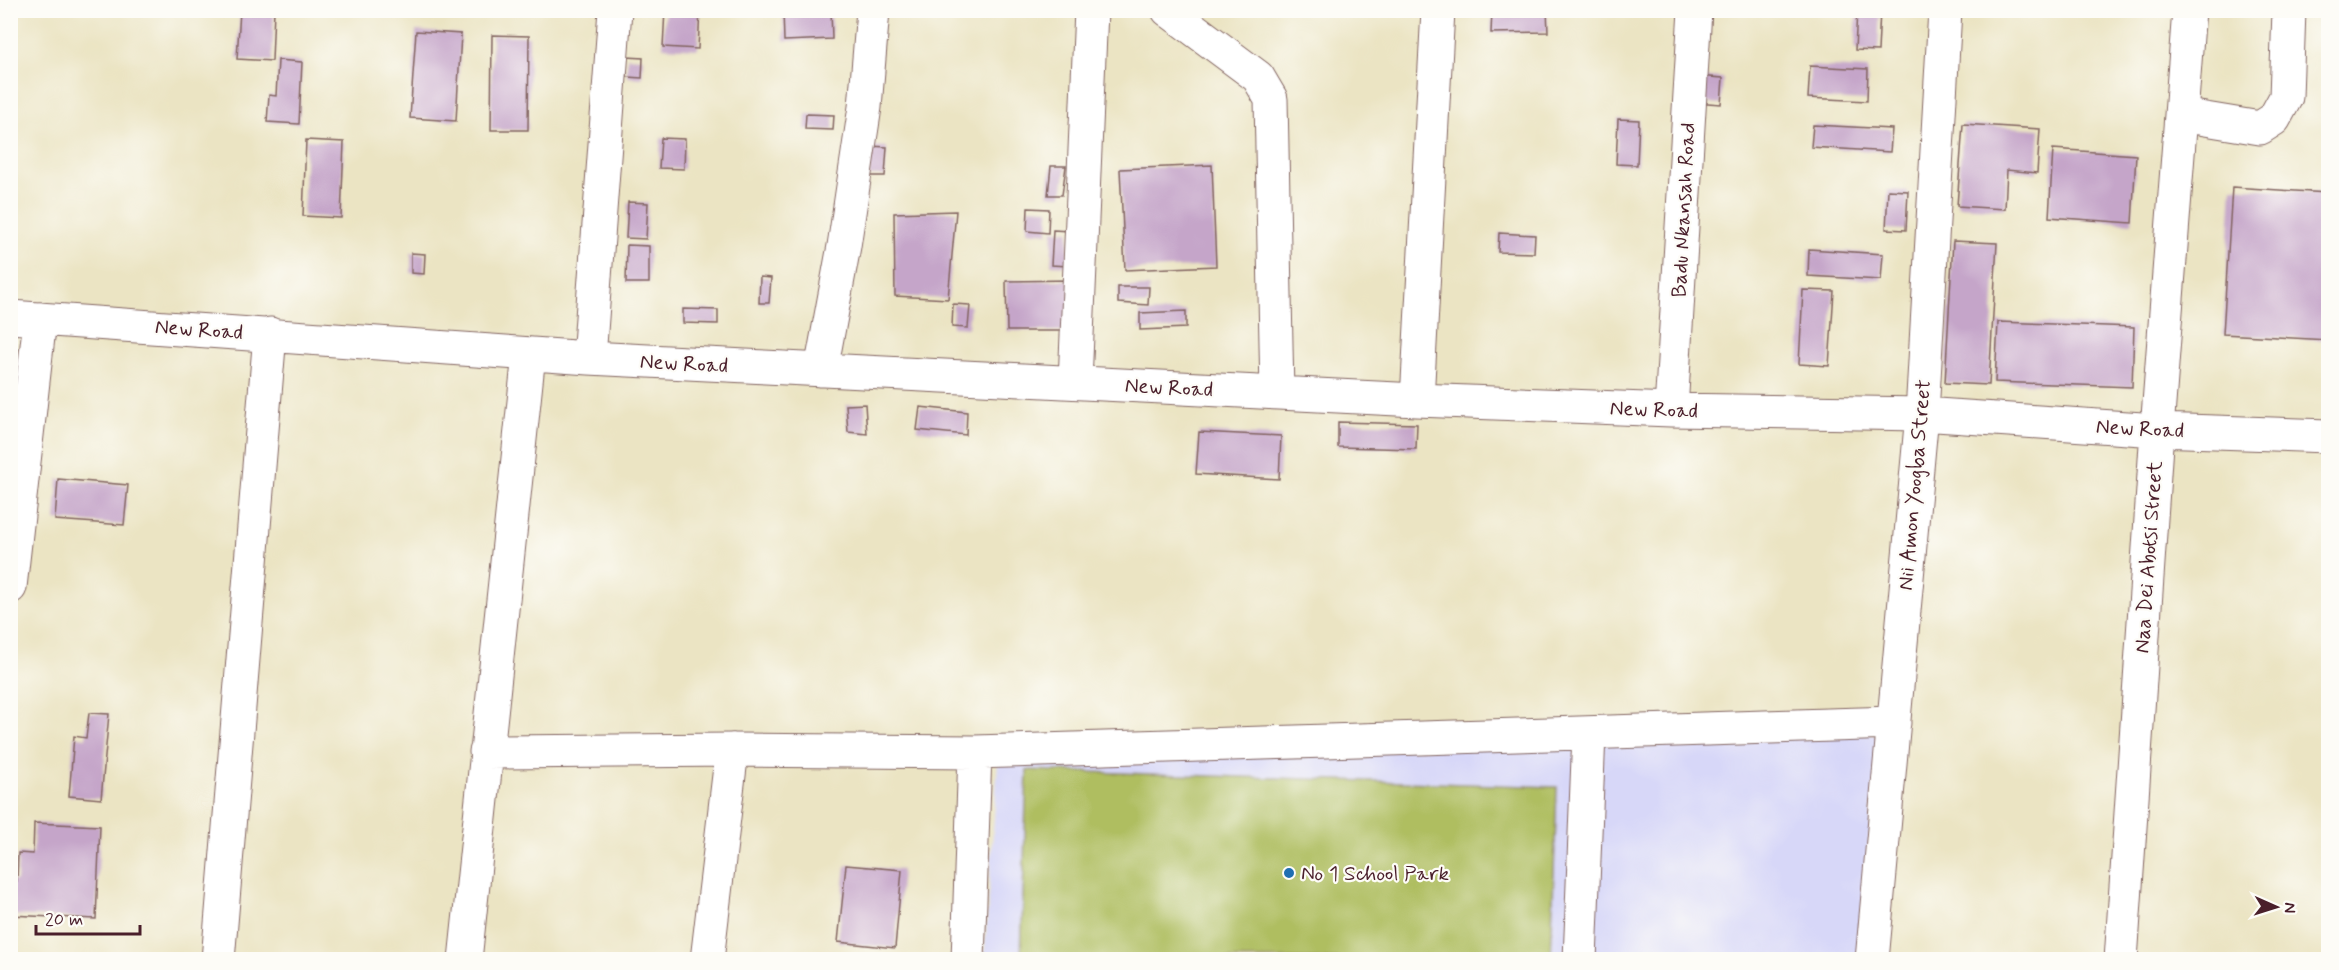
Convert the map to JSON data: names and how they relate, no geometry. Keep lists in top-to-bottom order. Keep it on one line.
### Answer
{"streets":{"street":["Badu Nkansah Road","New Road","Nii Amon Yoogba Street","Naa Dei Abotsi Street"]},"crossings":[["Badu Nkansah Road","New Road"],["New Road","Nii Amon Yoogba Street"],["New Road","Naa Dei Abotsi Street"]],"places":["No 1 School Park"],"scale_bar":"20 m","north":"right"}
